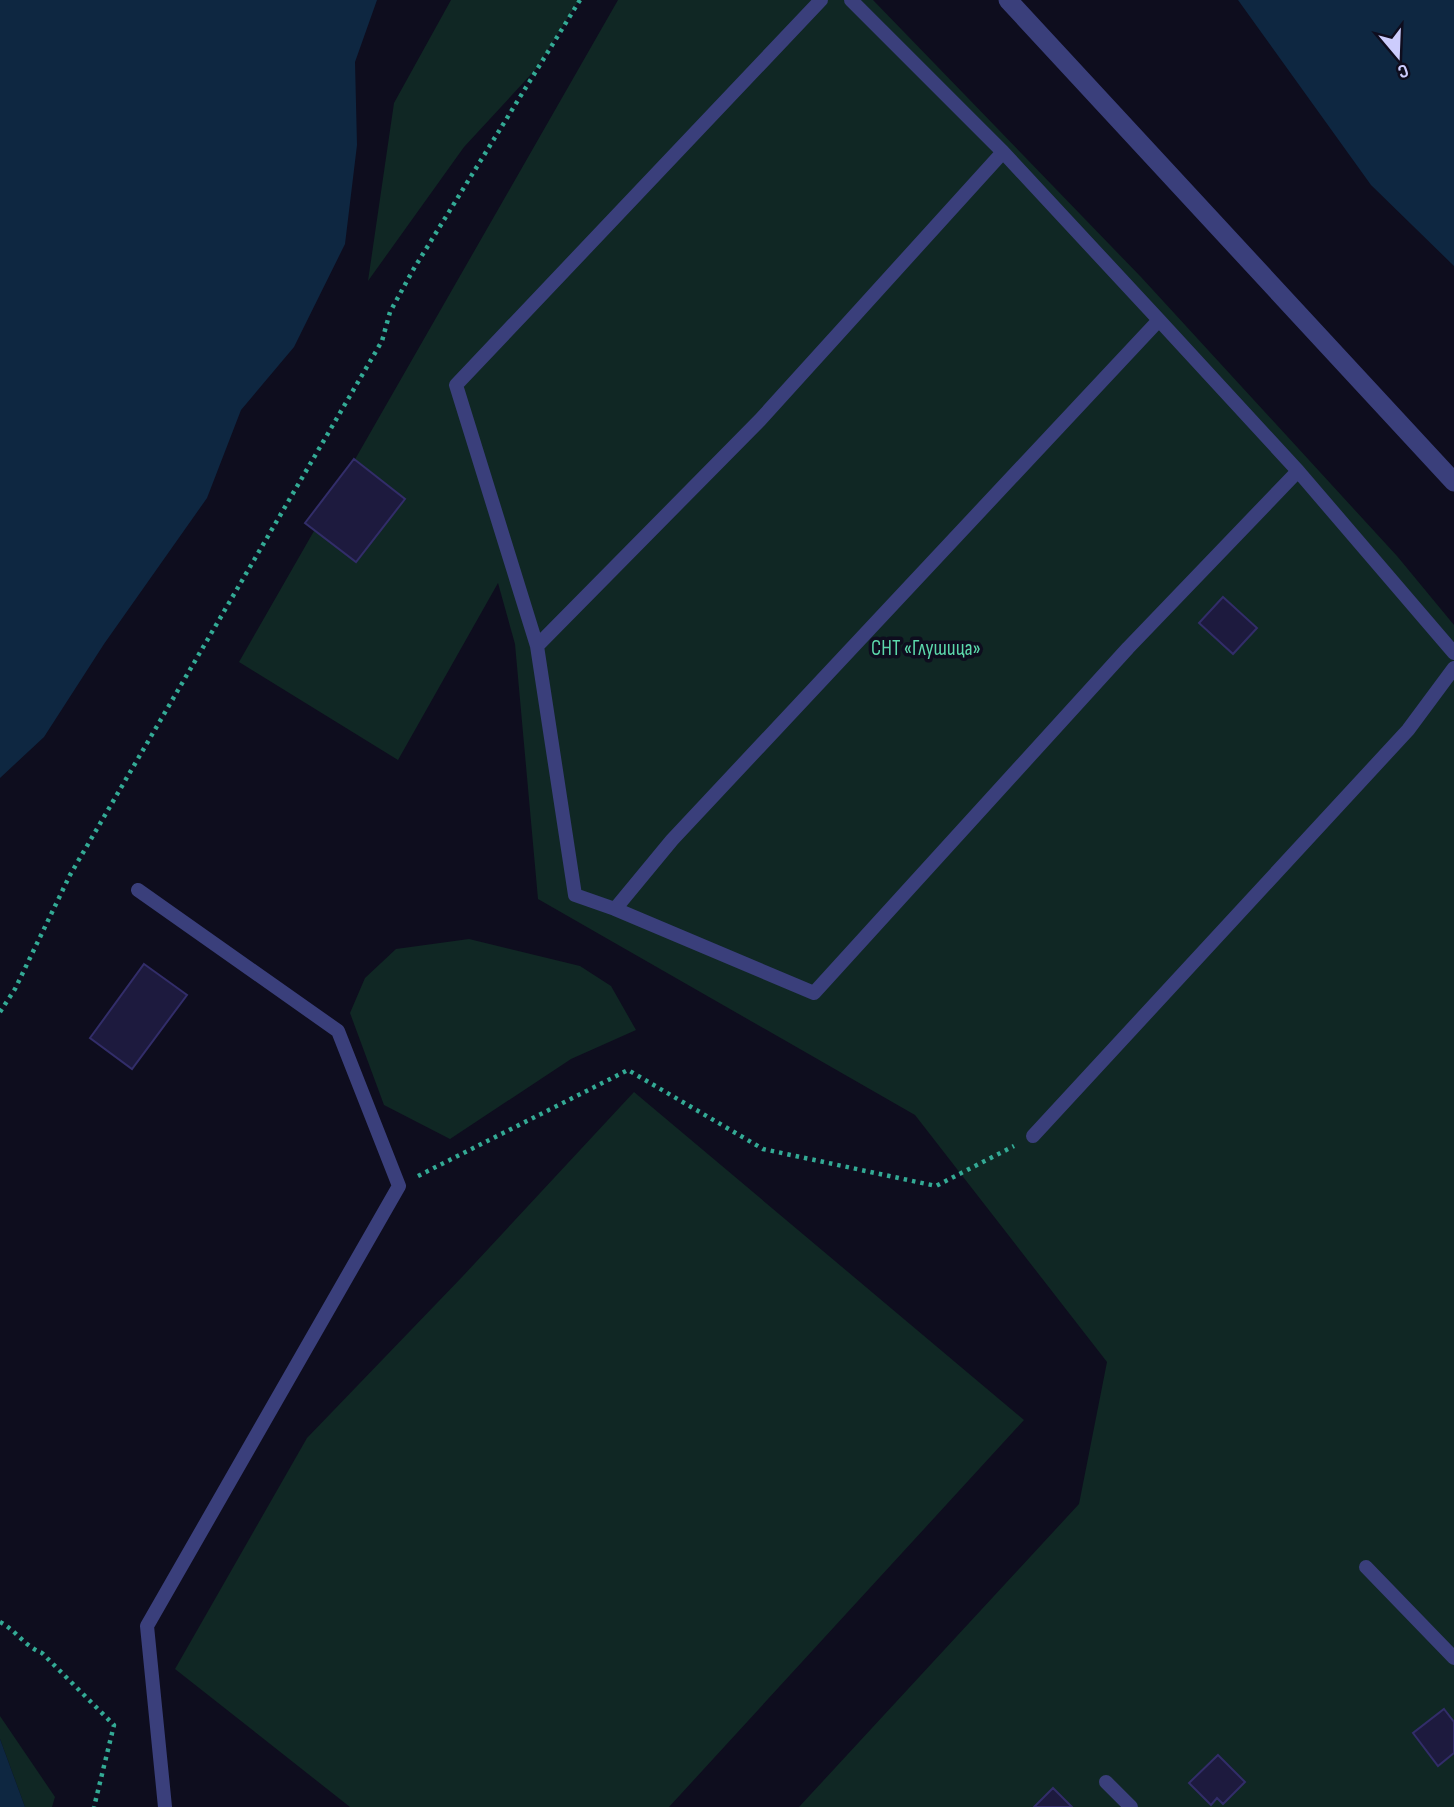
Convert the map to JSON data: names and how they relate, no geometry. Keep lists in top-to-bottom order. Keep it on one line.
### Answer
{"parks":["СНТ «Глушица»"],"north":"bottom"}
